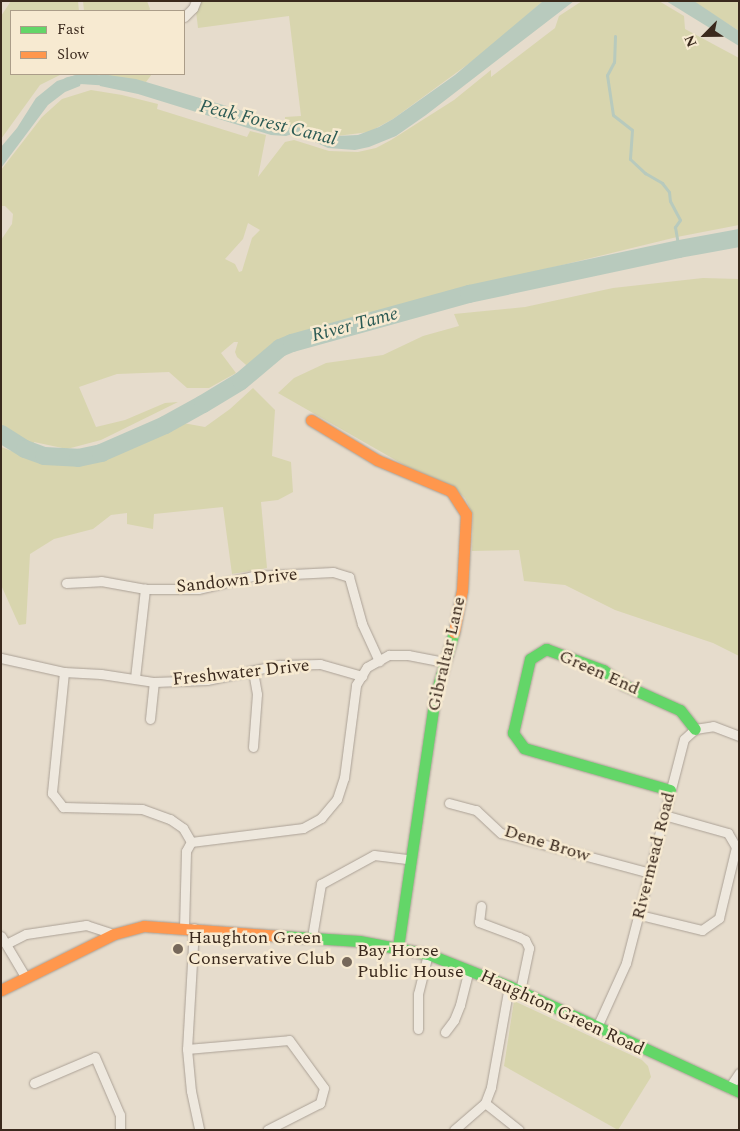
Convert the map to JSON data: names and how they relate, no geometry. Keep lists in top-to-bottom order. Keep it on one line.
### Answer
{"streets":{"street":["Sandown Drive","Gibraltar Lane","Freshwater Drive","Green End","Dene Brow","Rivermead Road","Haughton Green Road"]},"crossings":[["Gibraltar Lane","Haughton Green Road"],["Green End","Rivermead Road"],["Dene Brow","Rivermead Road"],["Rivermead Road","Haughton Green Road"]],"water":["Peak Forest Canal","River Tame"],"places":["Haughton Green Conservative Club","Bay Horse Public House"],"legend":["Fast","Slow"],"north":"bottom left"}
